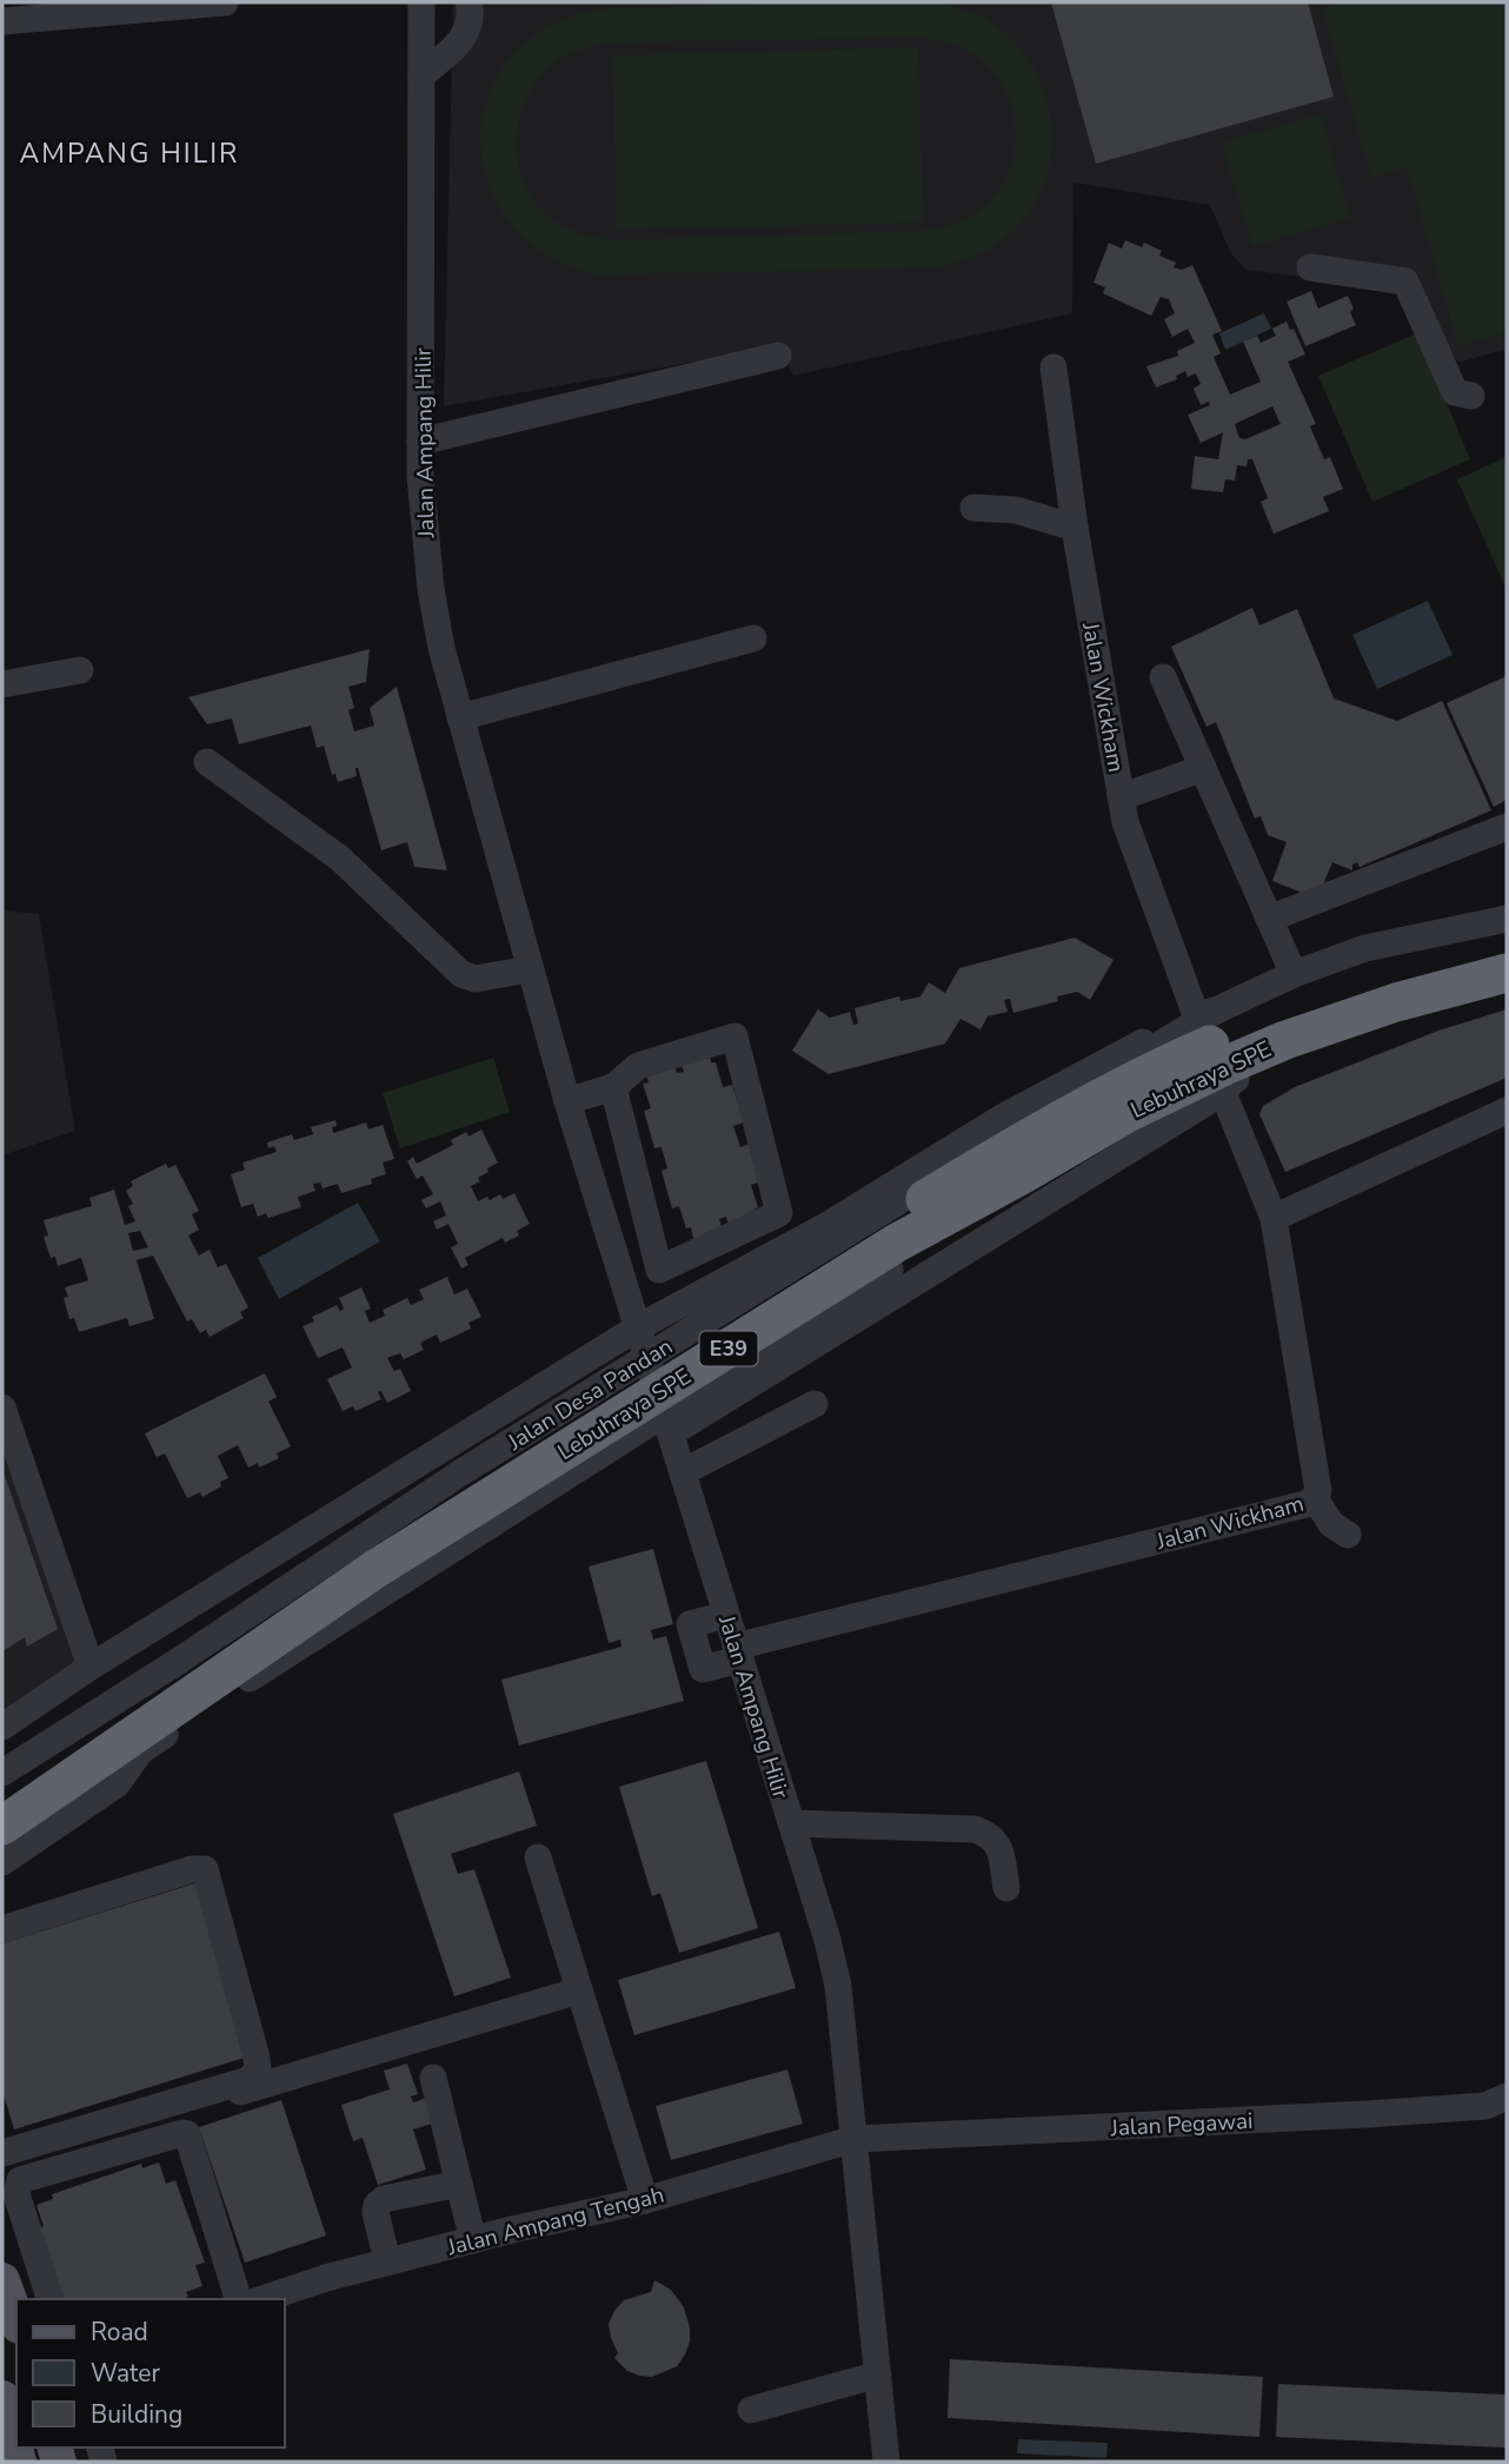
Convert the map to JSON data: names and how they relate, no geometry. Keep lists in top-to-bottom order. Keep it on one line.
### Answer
{"streets":{"highway":["Lebuhraya SPE","E39"],"street":["Jalan Ampang Hilir","Jalan Wickham","Jalan Desa Pandan","Jalan Pegawai","Jalan Ampang Tengah"]},"crossings":[["Jalan Ampang Hilir","Jalan Wickham"],["Jalan Ampang Hilir","Jalan Pegawai"],["Jalan Ampang Hilir","Jalan Ampang Tengah"],["Jalan Wickham","Jalan Desa Pandan"],["Lebuhraya SPE","Jalan Desa Pandan"],["Jalan Pegawai","Jalan Ampang Tengah"]],"districts":["AMPANG HILIR"],"legend":["Road","Water","Building"]}
